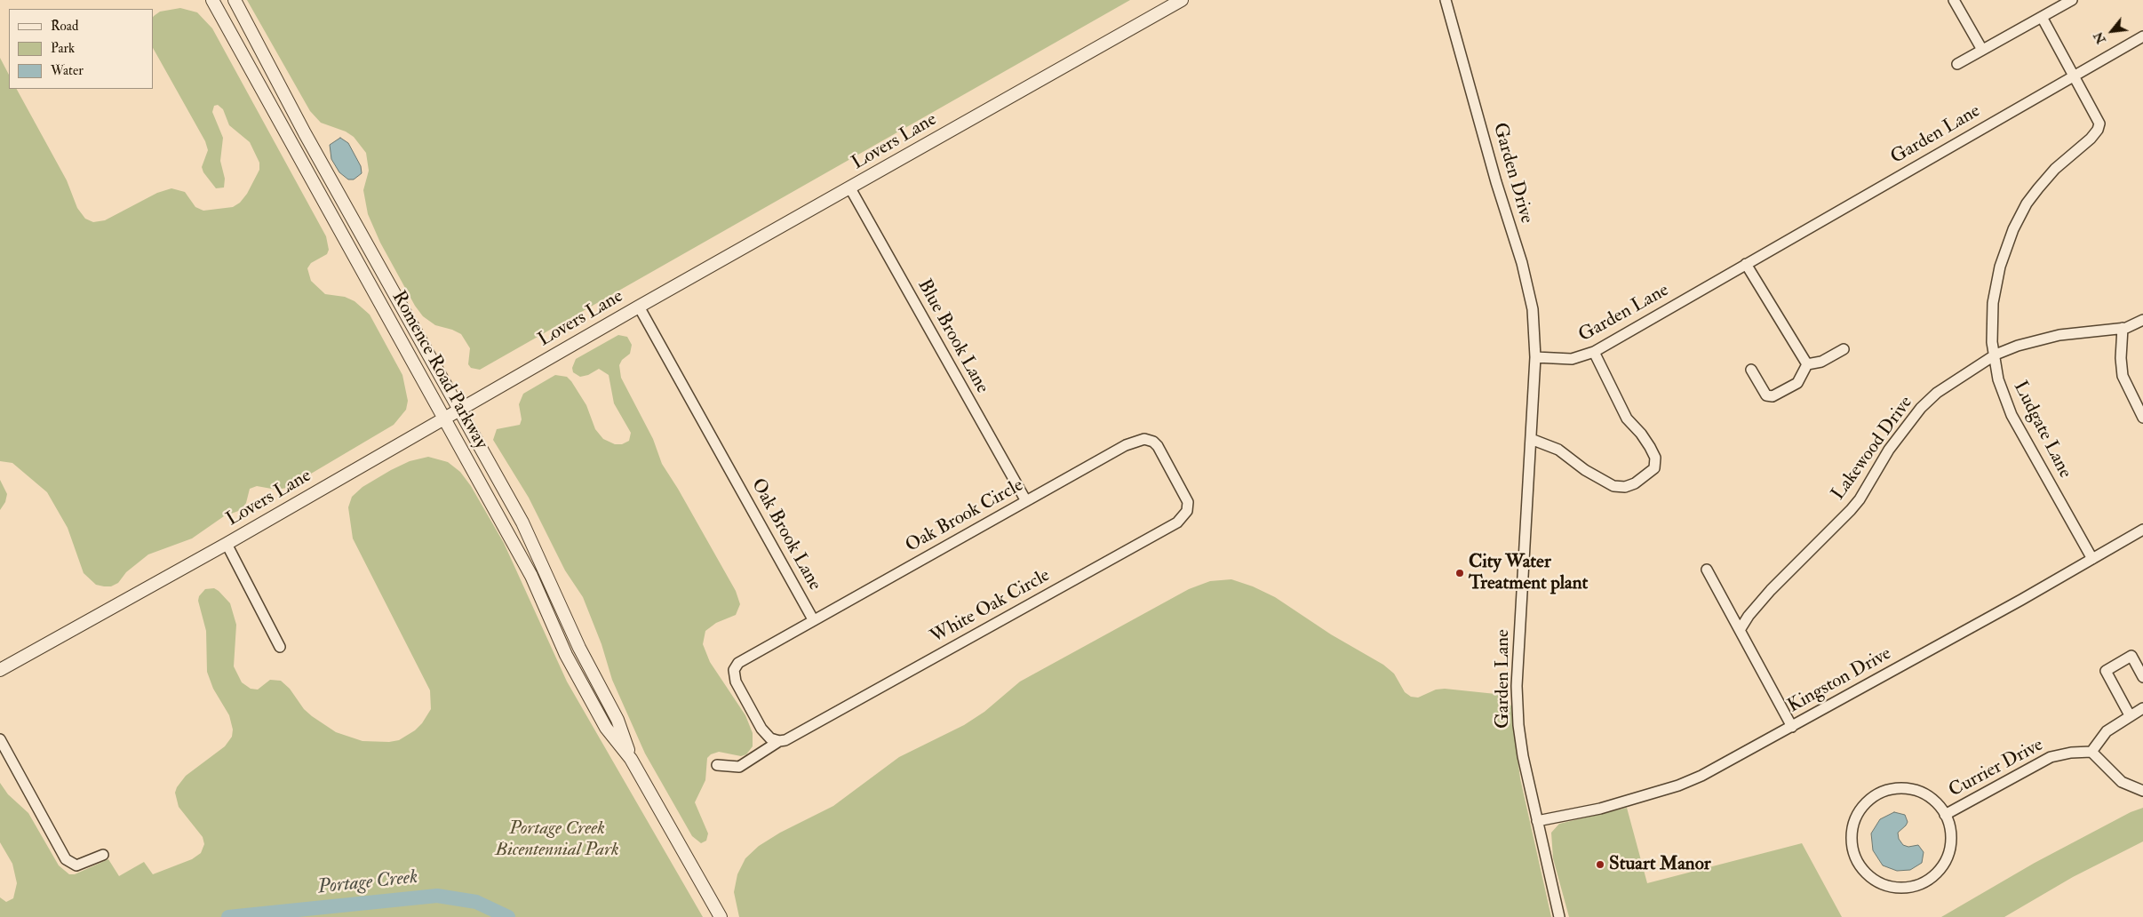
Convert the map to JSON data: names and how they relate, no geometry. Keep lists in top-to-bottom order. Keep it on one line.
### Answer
{"streets":{"street":["Garden Lane","Lovers Lane","Garden Drive","Blue Brook Lane","Romence Road Parkway","Ludgate Lane","Lakewood Drive","Oak Brook Circle","Oak Brook Lane","White Oak Circle","Kingston Drive","Currier Drive"]},"crossings":[["Garden Lane","Garden Drive"],["Garden Lane","Ludgate Lane"],["Garden Lane","Kingston Drive"],["Lovers Lane","Blue Brook Lane"],["Lovers Lane","Romence Road Parkway"],["Lovers Lane","Oak Brook Lane"],["Blue Brook Lane","Oak Brook Circle"],["Ludgate Lane","Lakewood Drive"],["Ludgate Lane","Kingston Drive"],["Oak Brook Circle","Oak Brook Lane"],["Oak Brook Circle","White Oak Circle"],["Oak Brook Lane","White Oak Circle"]],"water":["Portage Creek"],"parks":["Portage Creek Bicentennial Park"],"places":["City Water Treatment plant","Stuart Manor"],"legend":["Road","Park","Water"],"north":"bottom left"}
